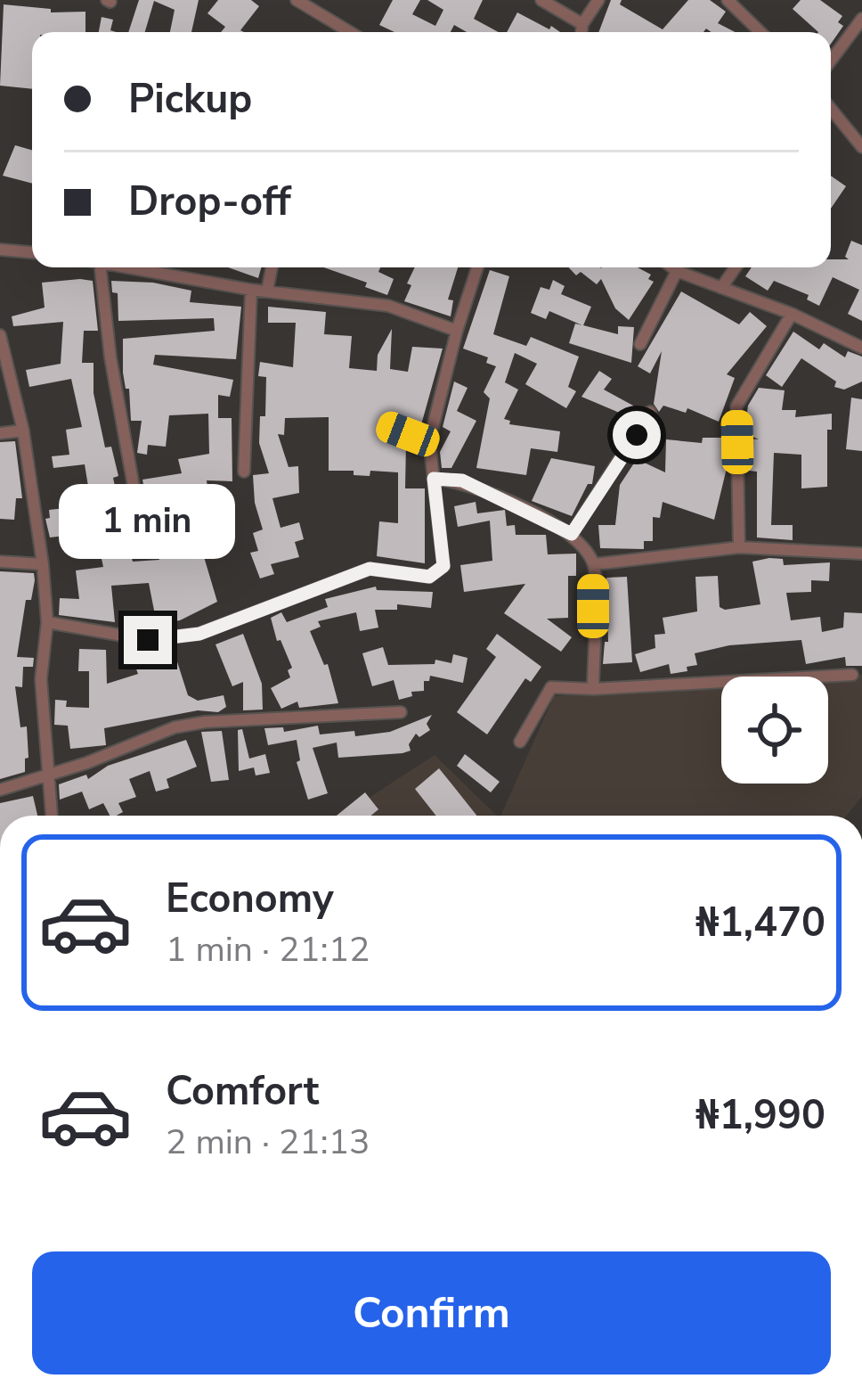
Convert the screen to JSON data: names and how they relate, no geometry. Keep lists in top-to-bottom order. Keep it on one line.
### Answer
{"page":{"banner":["Pickup","Drop-off"],"bubble":"1 min","list":[{"name":"Economy","note":"1 min · 21:12","value":"₦1,470"},{"name":"Comfort","note":"2 min · 21:13","value":"₦1,990"}],"buttons":"Confirm"}}
